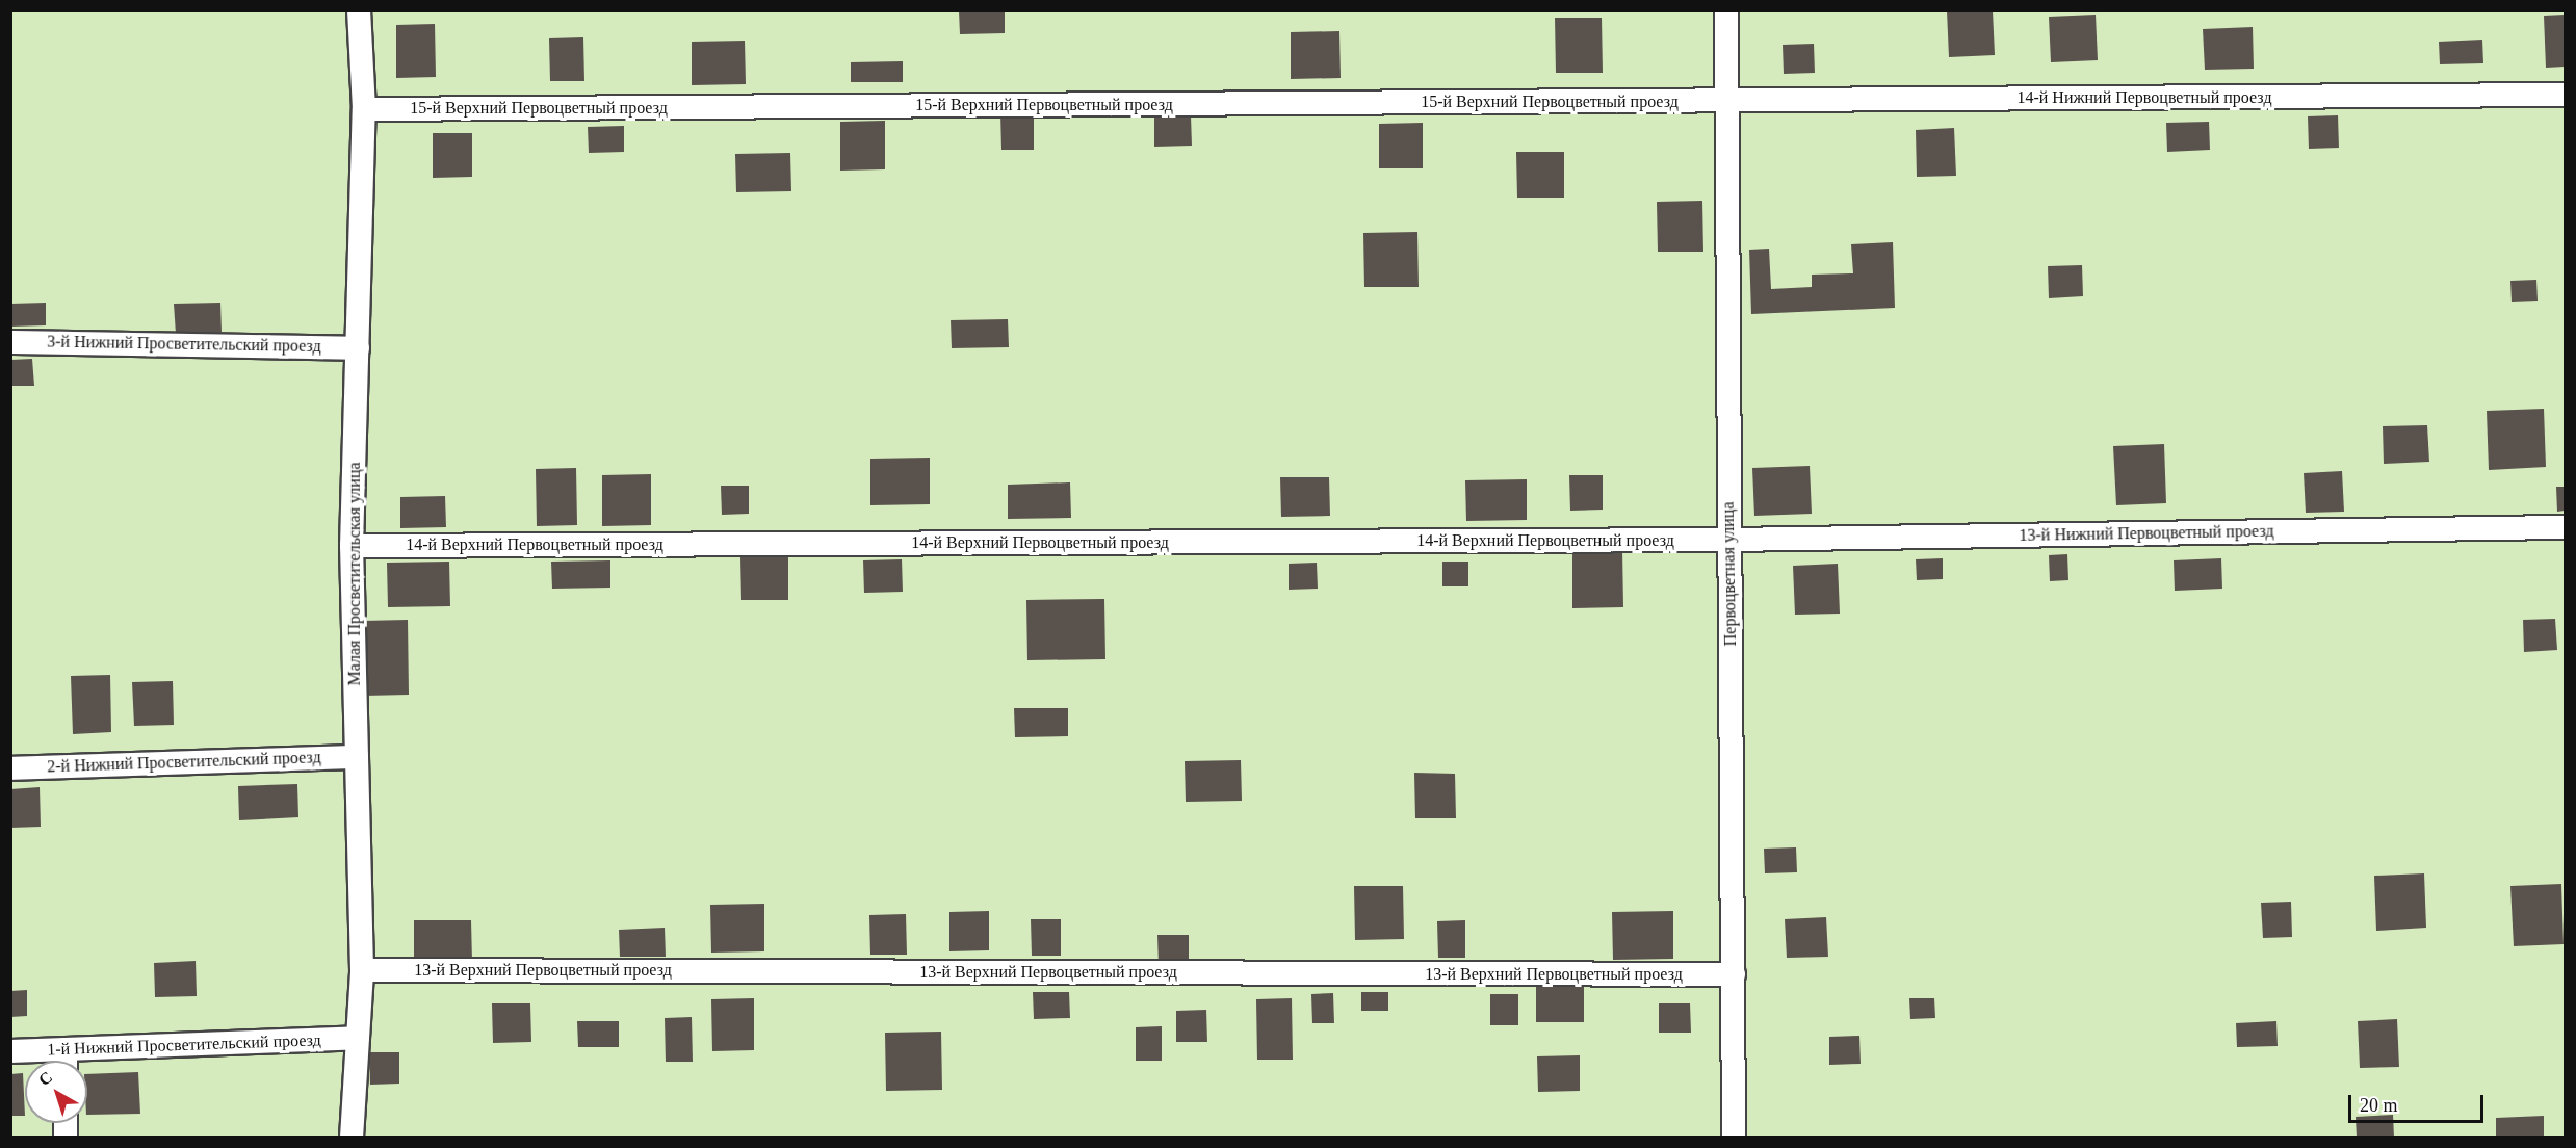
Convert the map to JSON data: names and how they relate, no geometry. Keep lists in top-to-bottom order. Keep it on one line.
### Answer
{"streets":{"lane":["14-й Нижний Первоцветный проезд","15-й Верхний Первоцветный проезд","3-й Нижний Просветительский проезд","13-й Нижний Первоцветный проезд","14-й Верхний Первоцветный проезд","Малая Просветительская улица","Первоцветная улица","2-й Нижний Просветительский проезд","13-й Верхний Первоцветный проезд","1-й Нижний Просветительский проезд"]},"crossings":[["14-й Нижний Первоцветный проезд","15-й Верхний Первоцветный проезд"],["14-й Нижний Первоцветный проезд","Первоцветная улица"],["15-й Верхний Первоцветный проезд","Малая Просветительская улица"],["15-й Верхний Первоцветный проезд","Первоцветная улица"],["3-й Нижний Просветительский проезд","Малая Просветительская улица"],["13-й Нижний Первоцветный проезд","14-й Верхний Первоцветный проезд"],["13-й Нижний Первоцветный проезд","Первоцветная улица"],["14-й Верхний Первоцветный проезд","Малая Просветительская улица"],["14-й Верхний Первоцветный проезд","Первоцветная улица"],["Малая Просветительская улица","2-й Нижний Просветительский проезд"],["Малая Просветительская улица","13-й Верхний Первоцветный проезд"],["Малая Просветительская улица","1-й Нижний Просветительский проезд"],["Первоцветная улица","13-й Верхний Первоцветный проезд"]],"scale_bar":"20 m","north":"top left"}
